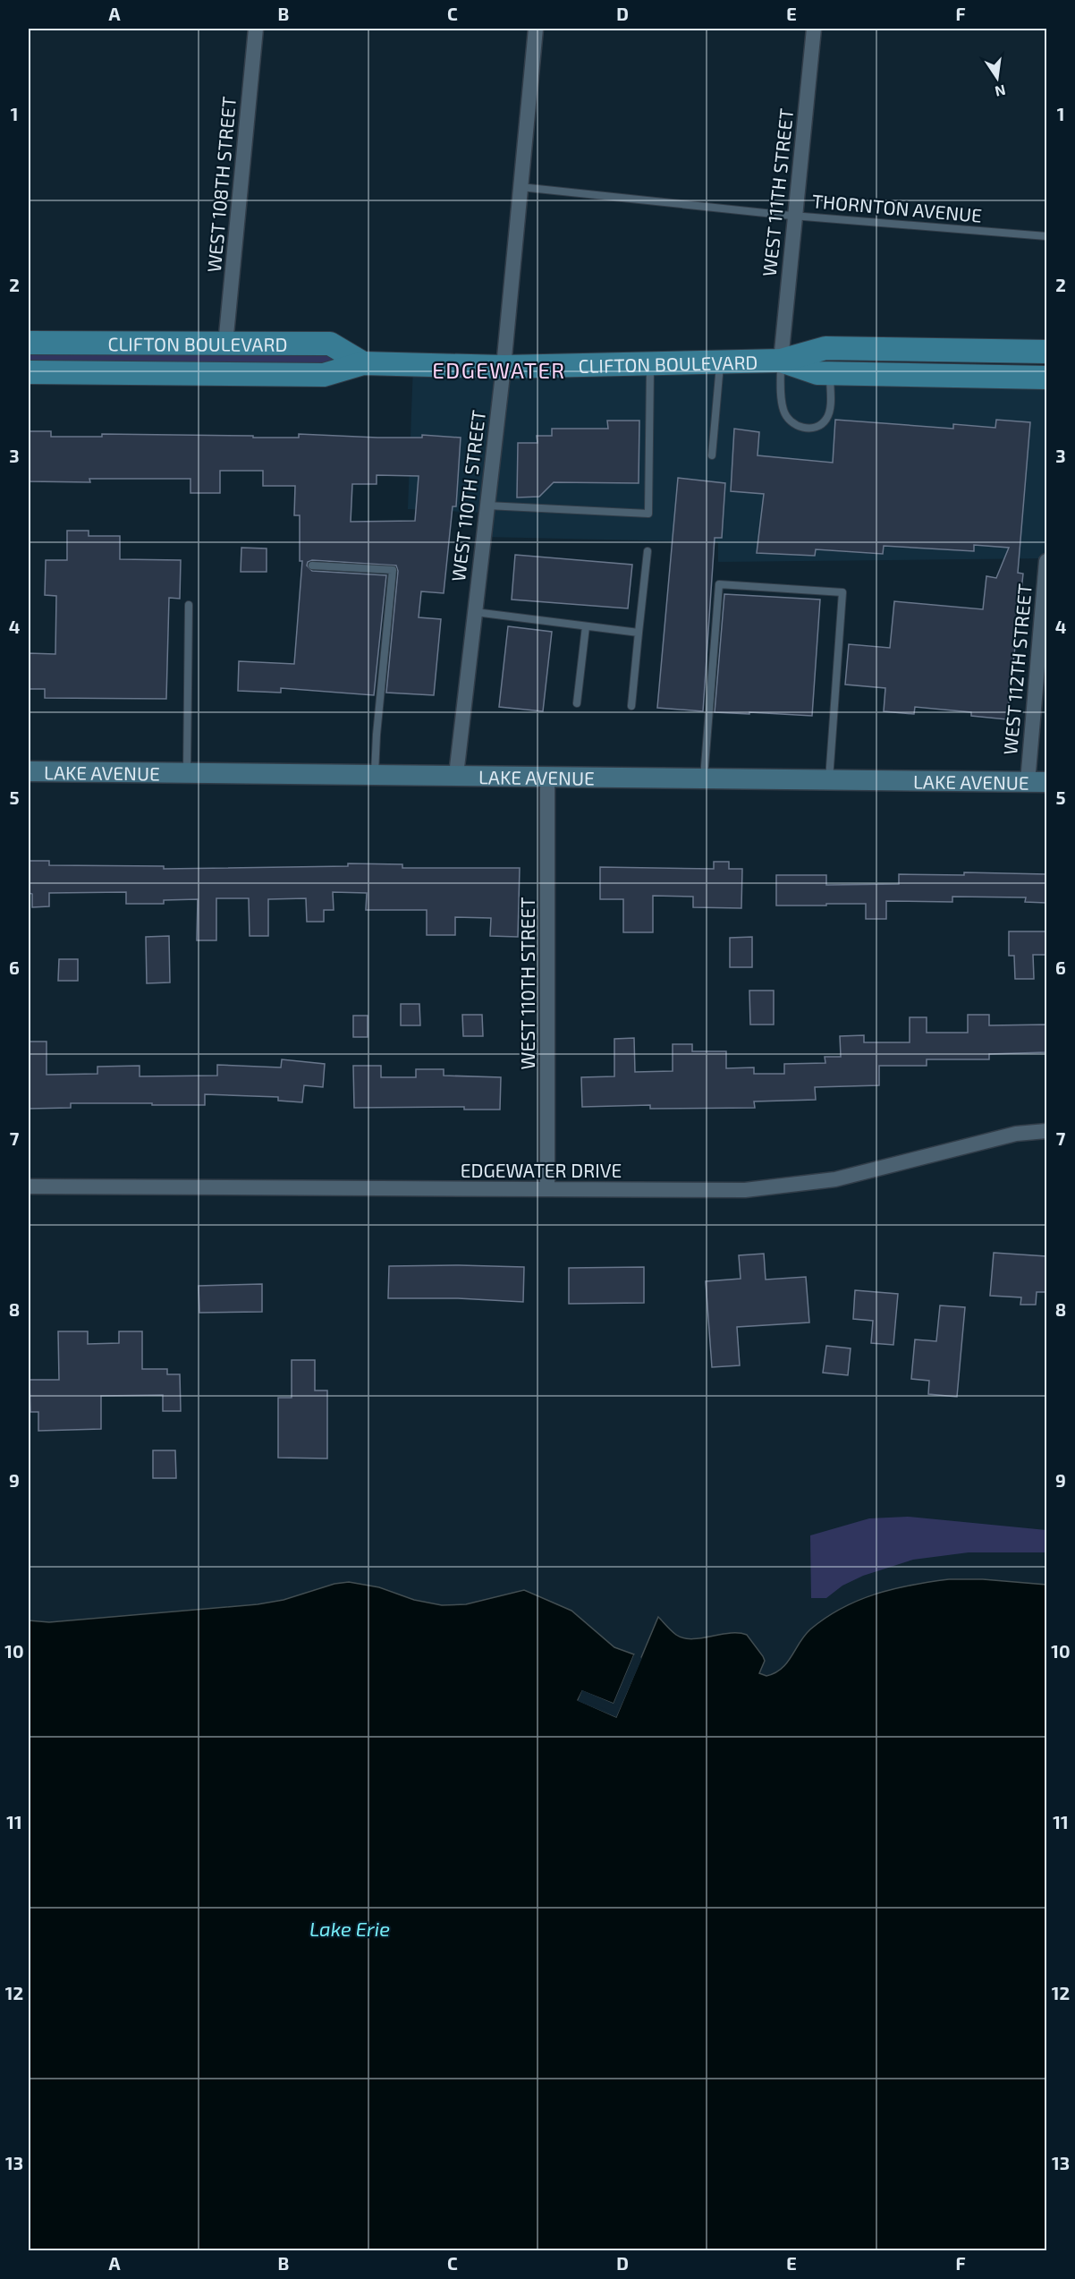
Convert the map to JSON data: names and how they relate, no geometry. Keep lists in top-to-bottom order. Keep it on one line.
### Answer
{"streets":{"main road":["CLIFTON BOULEVARD"],"street":["WEST 108TH STREET","WEST 111TH STREET","WEST 110TH STREET","WEST 112TH STREET","LAKE AVENUE","EDGEWATER DRIVE"],"lane":["THORNTON AVENUE"]},"crossings":[["WEST 108TH STREET","CLIFTON BOULEVARD"],["WEST 111TH STREET","THORNTON AVENUE"],["WEST 111TH STREET","CLIFTON BOULEVARD"],["THORNTON AVENUE","WEST 110TH STREET"],["CLIFTON BOULEVARD","WEST 110TH STREET"],["WEST 110TH STREET","LAKE AVENUE"],["WEST 110TH STREET","EDGEWATER DRIVE"],["WEST 112TH STREET","LAKE AVENUE"]],"districts":["EDGEWATER"],"water":["Lake Erie"],"north":"bottom","grid":{"columns":["A","B","C","D","E","F"],"rows":["1","2","3","4","5","6","7","8","9","10","11","12","13"]}}
